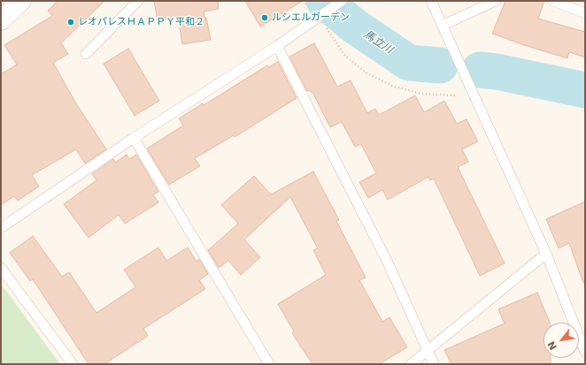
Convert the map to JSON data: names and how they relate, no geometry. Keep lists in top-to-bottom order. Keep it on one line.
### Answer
{"water":["馬立川"],"places":["ルシエルガーデン","レオパレスＨＡＰＰＹ平和２"],"north":"bottom left"}
